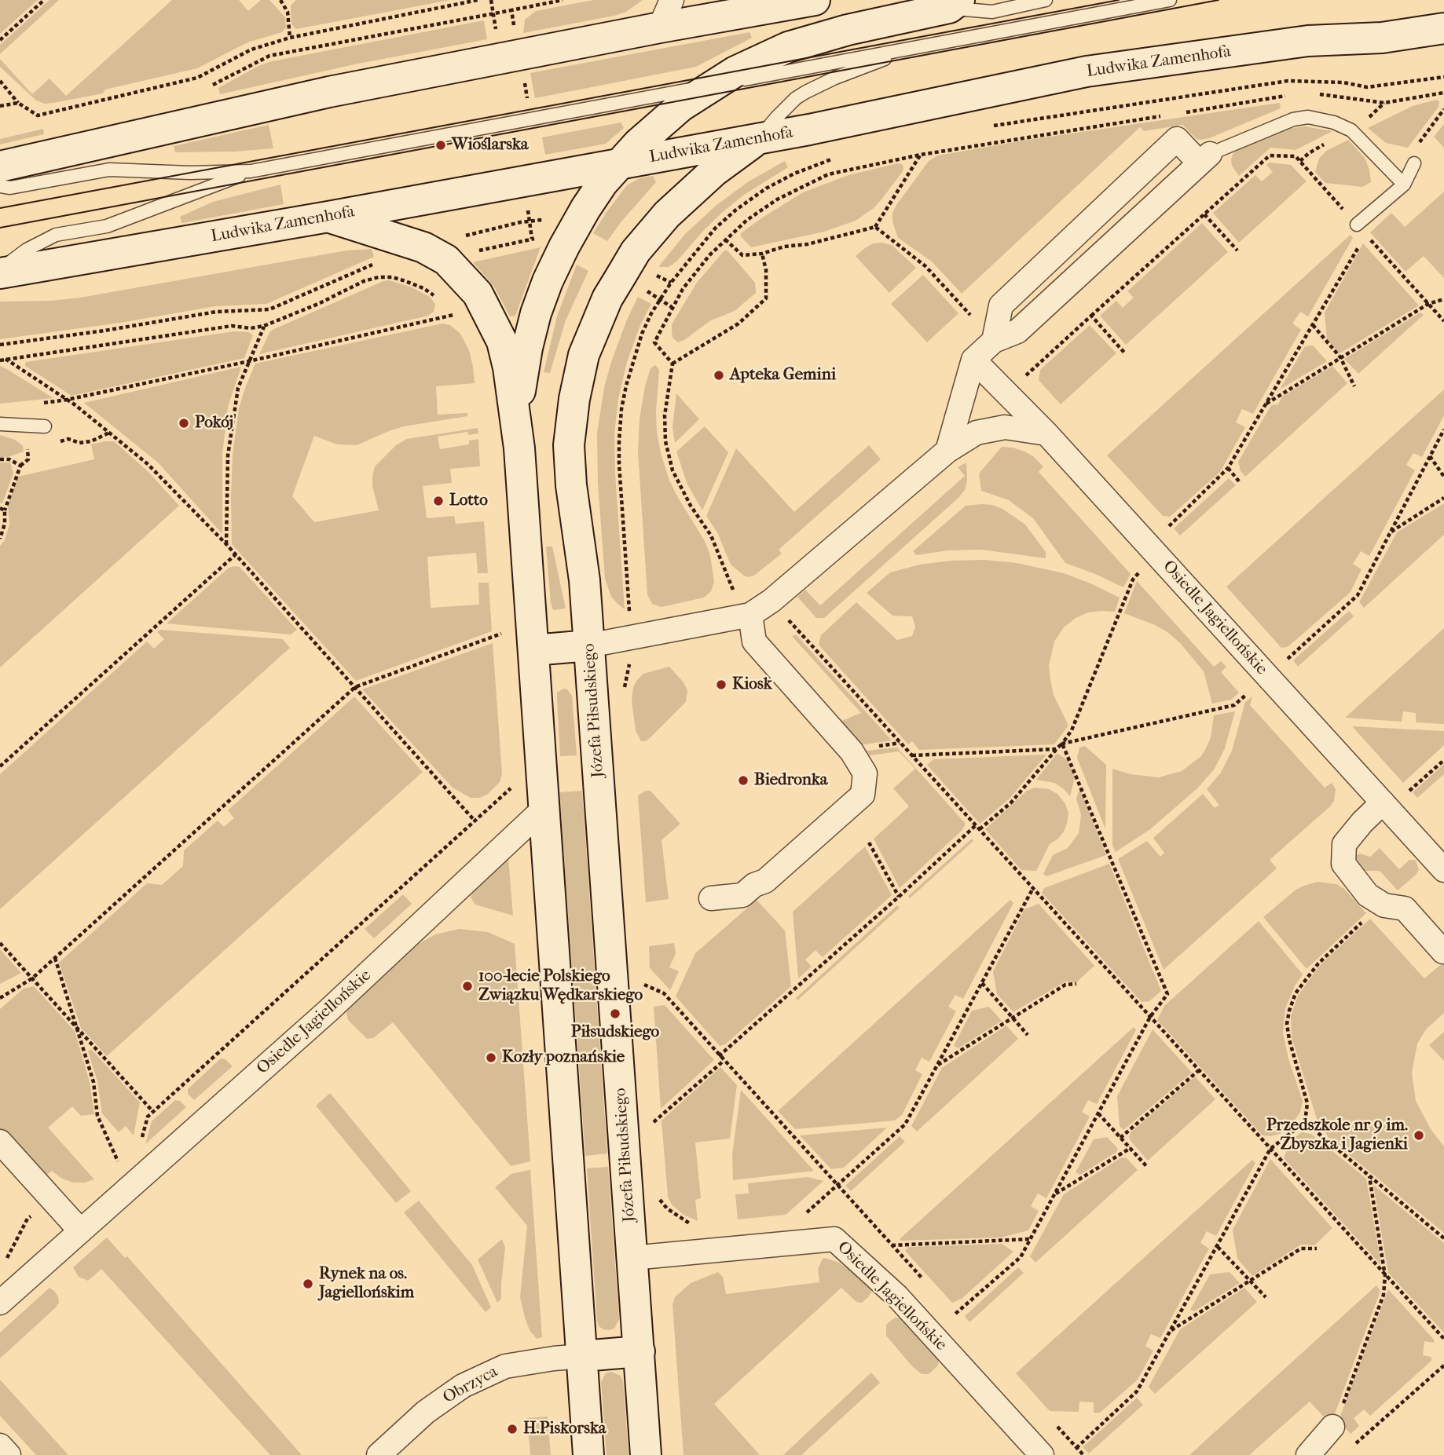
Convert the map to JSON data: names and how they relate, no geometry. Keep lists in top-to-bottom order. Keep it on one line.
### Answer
{"streets":{"street":["Ludwika Zamenhofa","Osiedle Jagiellońskie","Józefa Piłsudskiego","Obrzyca"]},"crossings":[["Ludwika Zamenhofa","Józefa Piłsudskiego"],["Osiedle Jagiellońskie","Józefa Piłsudskiego"]],"places":["Wioślarska","Apteka Gemini","Pokój","Lotto","Kiosk","Biedronka","100-lecie Polskiego Związku Wędkarskiego","Piłsudskiego","Kozły poznańskie","Przedszkole nr 9 im. Zbyszka i Jagienki","Rynek na os. Jagiellońskim","H.Piskorska"]}
